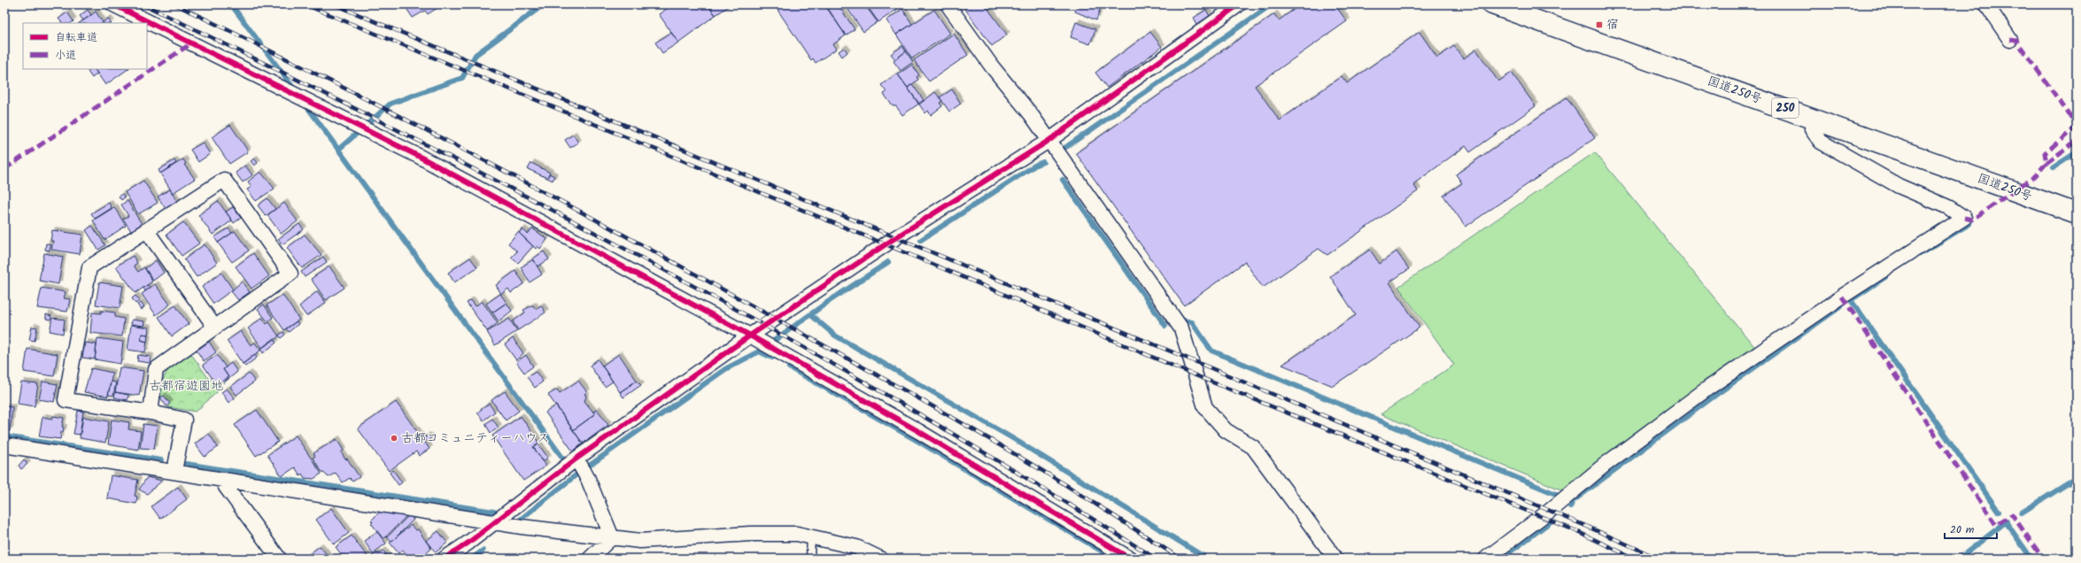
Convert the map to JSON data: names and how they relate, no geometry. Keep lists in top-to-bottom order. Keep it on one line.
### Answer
{"streets":{"highway":["国道250号","250"]},"parks":["古都宿遊園地"],"places":{"transit":["宿"],"other":["古都コミュニティーハウス"]},"legend":["自転車道","小道"],"scale_bar":"20 m"}
